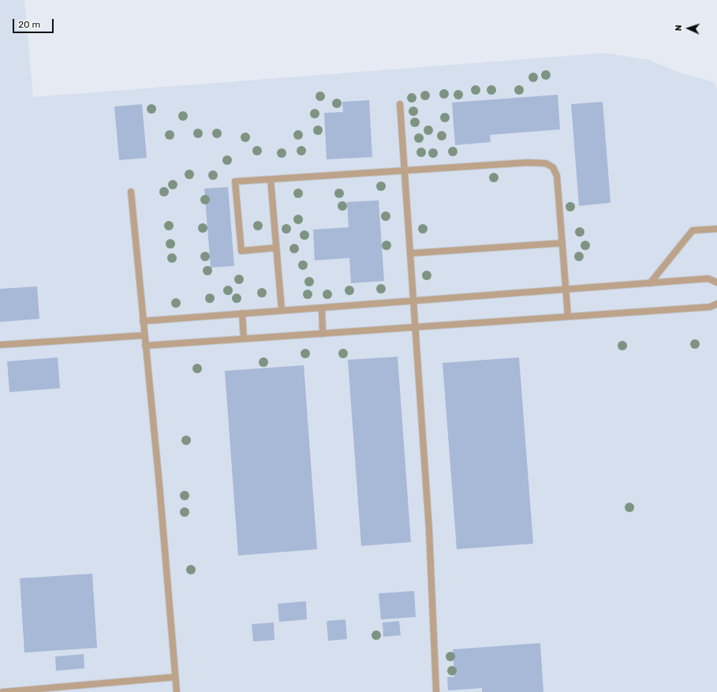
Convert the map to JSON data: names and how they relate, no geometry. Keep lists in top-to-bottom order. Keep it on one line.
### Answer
{"scale_bar":"20 m","north":"left"}
